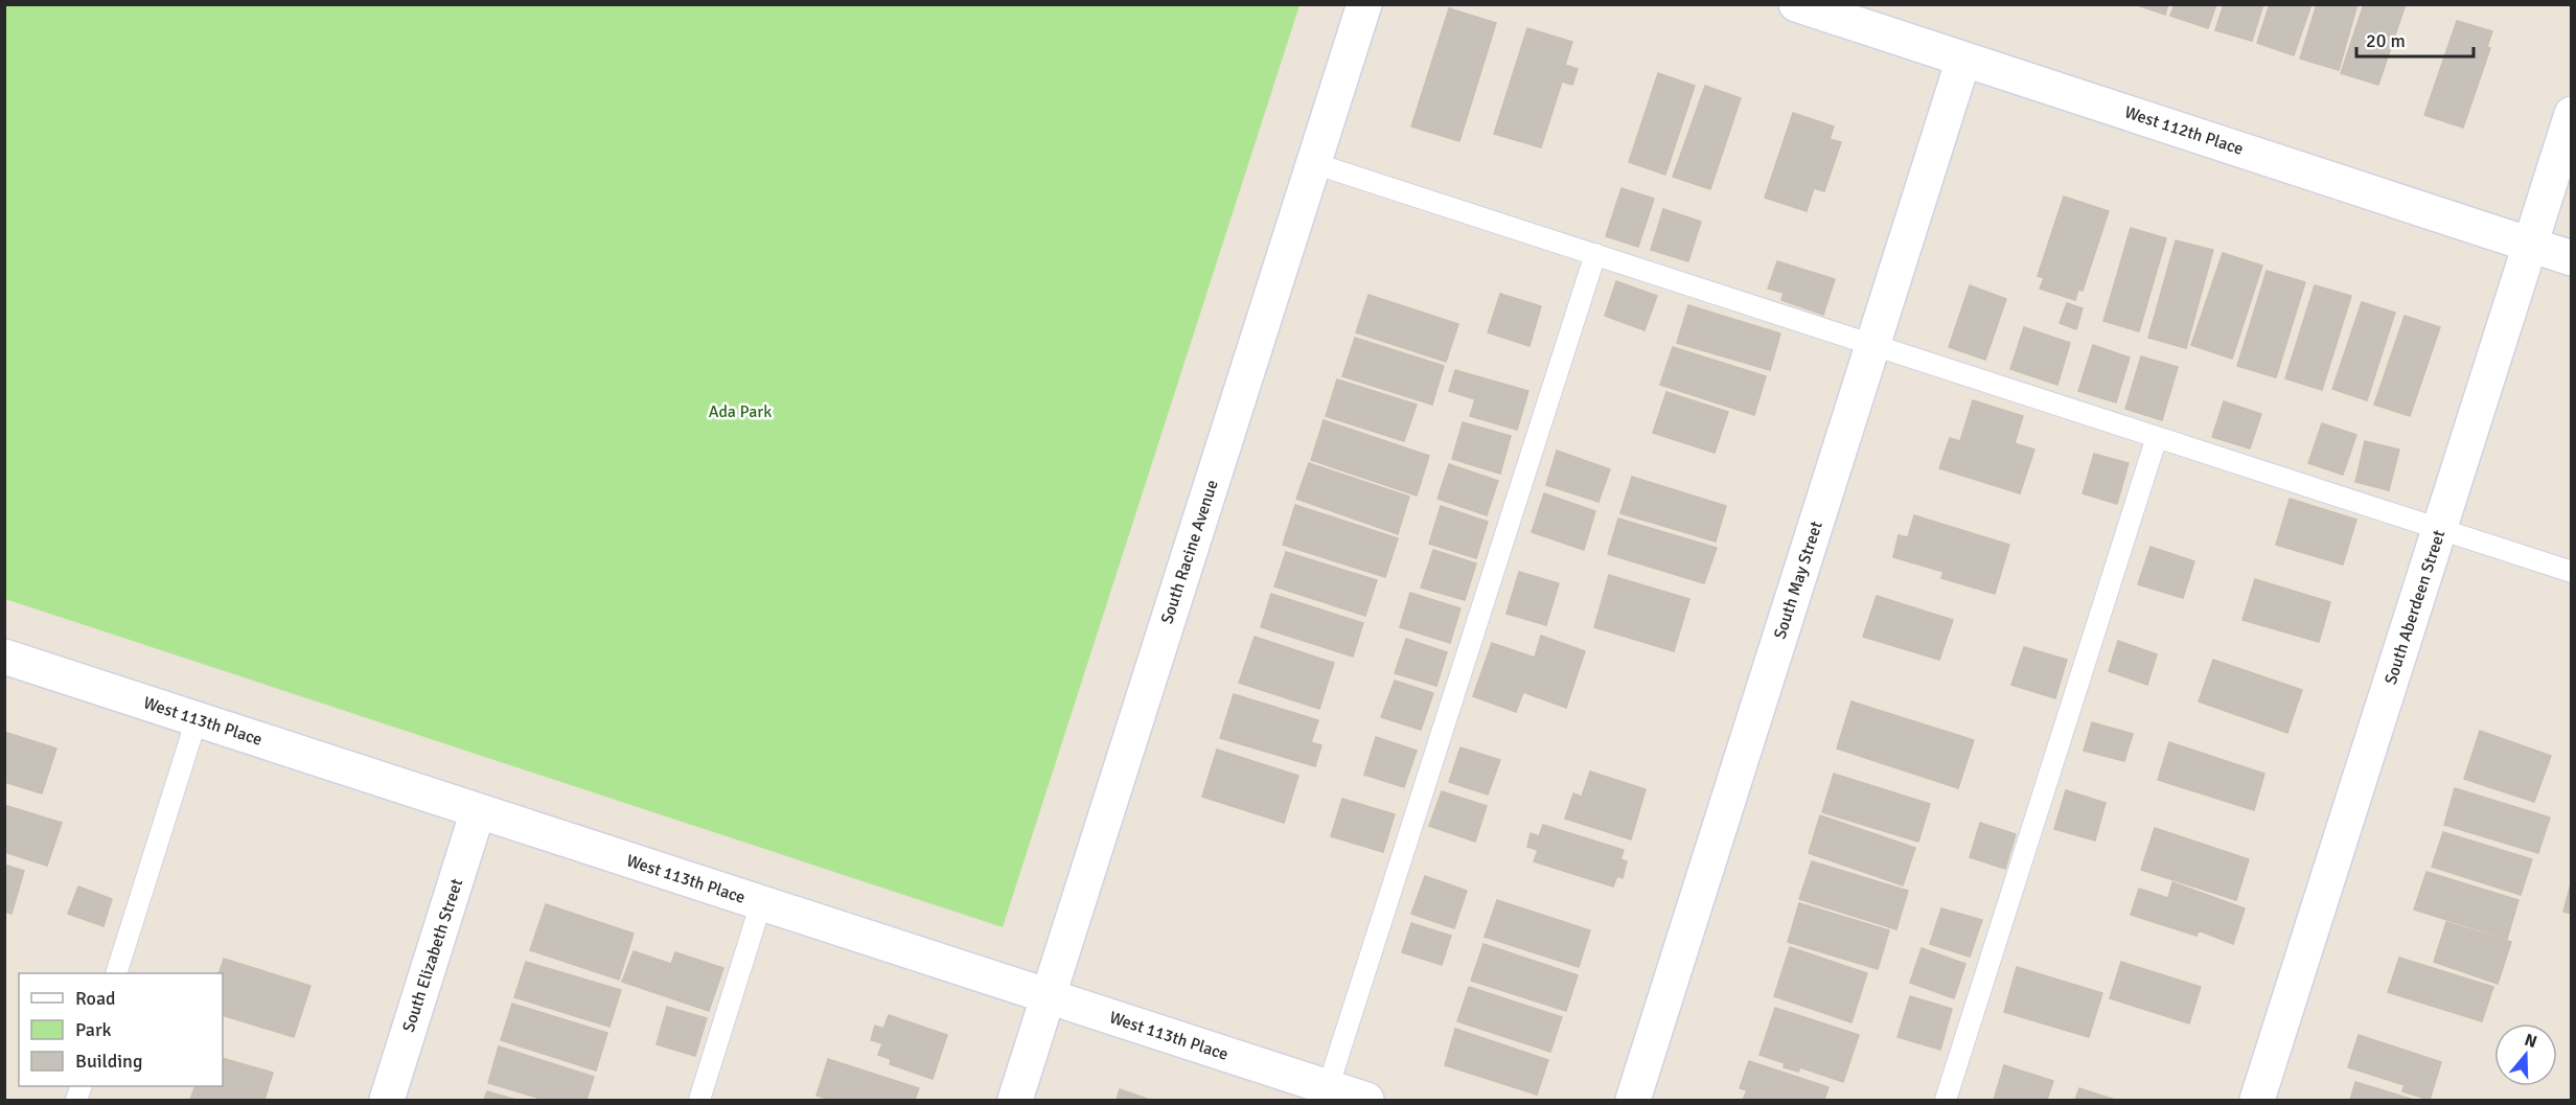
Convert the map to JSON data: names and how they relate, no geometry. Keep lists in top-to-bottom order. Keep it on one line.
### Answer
{"streets":{"street":["West 112th Place","South Racine Avenue","South May Street","South Aberdeen Street","West 113th Place","South Elizabeth Street"]},"crossings":[["West 112th Place","South May Street"],["West 112th Place","South Aberdeen Street"],["South Racine Avenue","West 113th Place"],["West 113th Place","South Elizabeth Street"]],"parks":["Ada Park"],"legend":["Road","Park","Building"],"scale_bar":"20 m","north":"top"}
